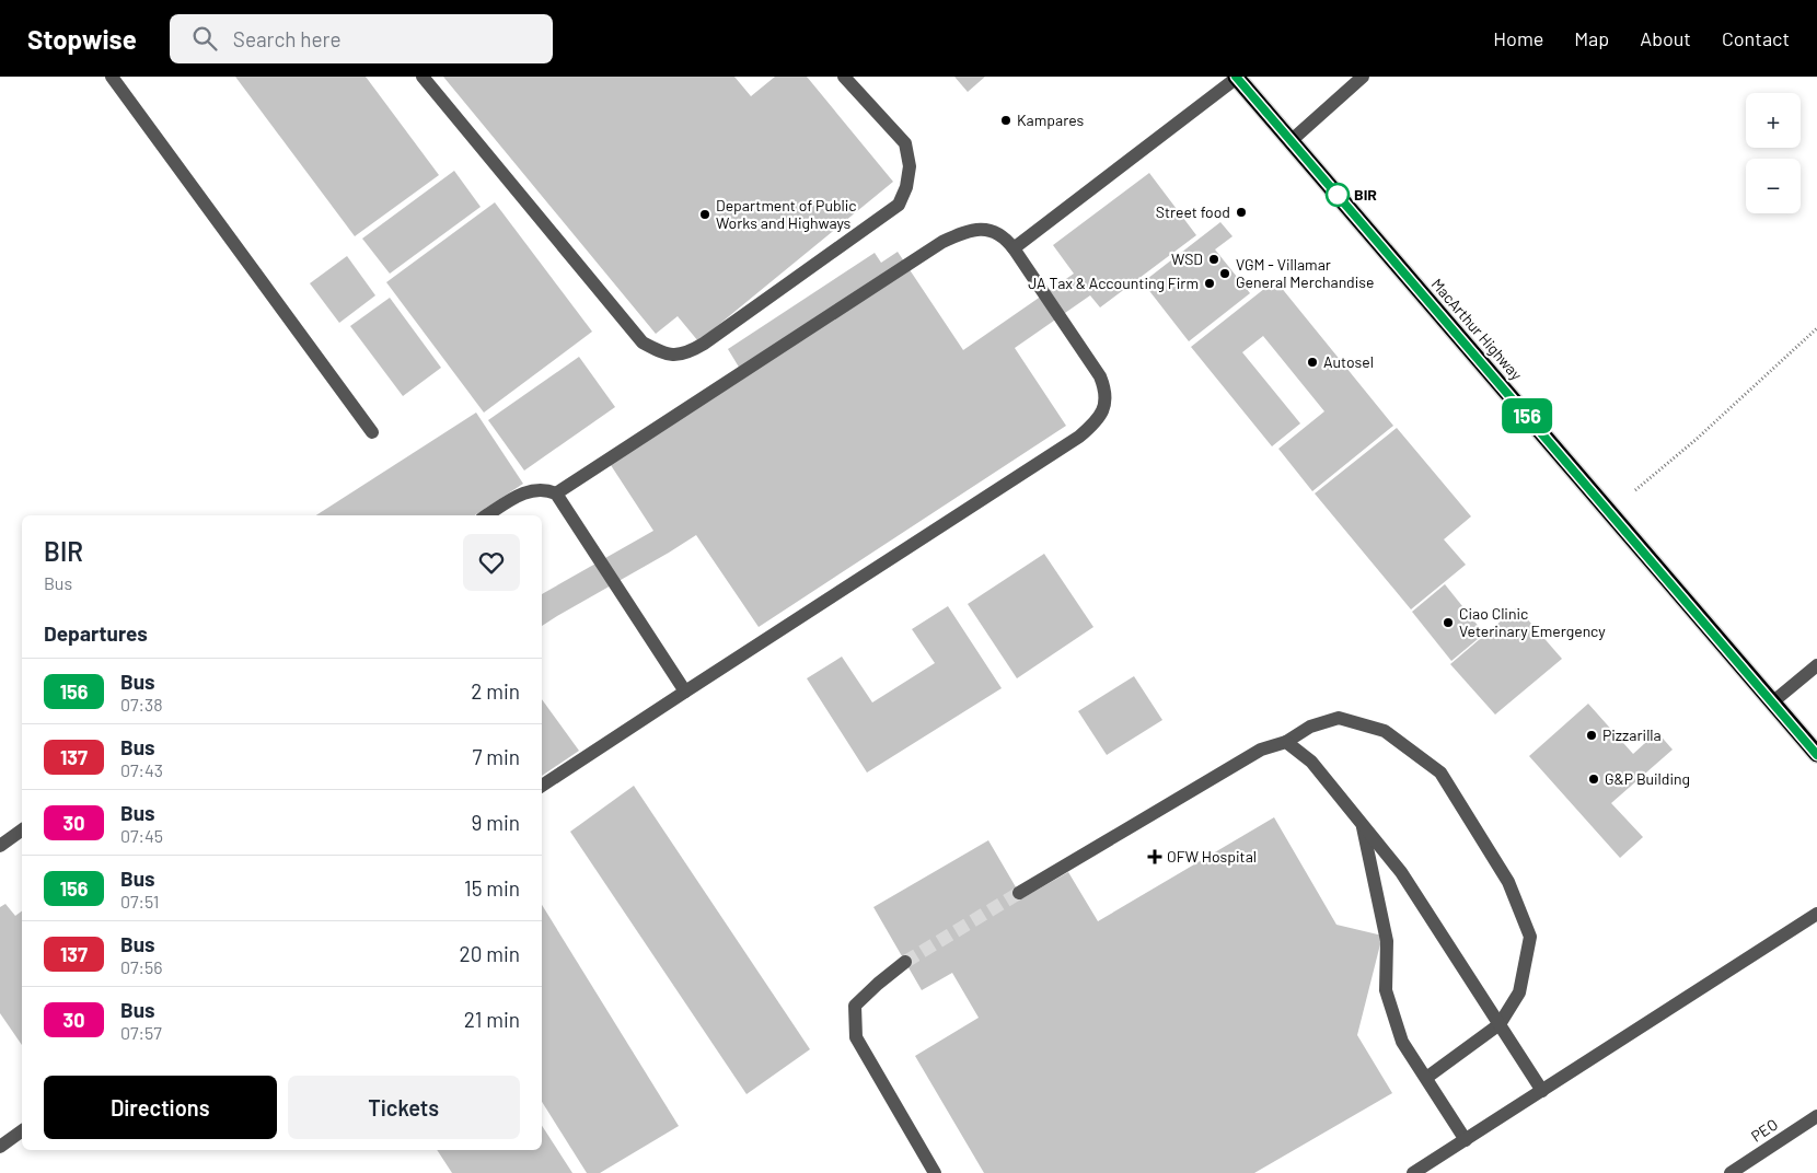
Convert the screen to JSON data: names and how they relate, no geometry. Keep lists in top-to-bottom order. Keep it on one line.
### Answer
{"streets":{"highway":["MacArthur Highway"],"lane":["PEO"]},"places":{"other":["Kampares","BIR","Street food","Department of Public Works and Highways","WSD","VGM - Villamar General Merchandise","JA Tax & Accounting Firm","Autosel","Ciao Clinic Veterinary Emergency","Pizzarilla","G&P Building"],"health":["OFW Hospital"]},"lines":["bus line 156"],"page":{"header":"Stopwise","search":"Search here","nav":["Home","Map","About","Contact"],"on_map":"156","map_buttons":["+","−"],"heading":[["BIR","Bus"],"Departures"],"list":[{"mark":"156","name":"Bus","note":"07:38","value":"2 min"},{"mark":"137","name":"Bus","note":"07:43","value":"7 min"},{"mark":"30","name":"Bus","note":"07:45","value":"9 min"},{"mark":"156","name":"Bus","note":"07:51","value":"15 min"},{"mark":"137","name":"Bus","note":"07:56","value":"20 min"},{"mark":"30","name":"Bus","note":"07:57","value":"21 min"}],"buttons":["Directions","Tickets"]}}
